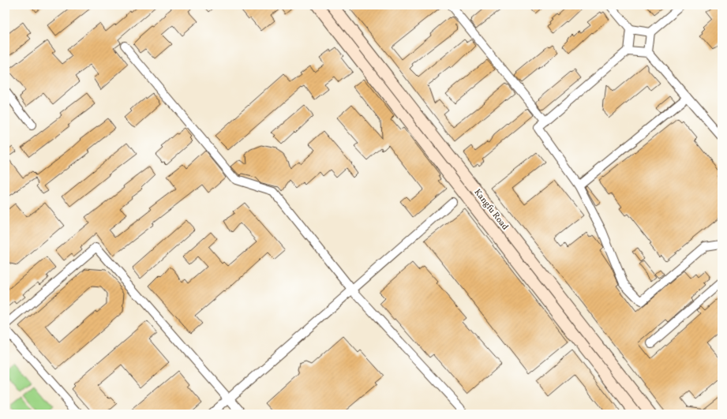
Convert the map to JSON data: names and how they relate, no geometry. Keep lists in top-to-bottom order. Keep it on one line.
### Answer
{"streets":{"main road":["Kangfu Road"]}}
